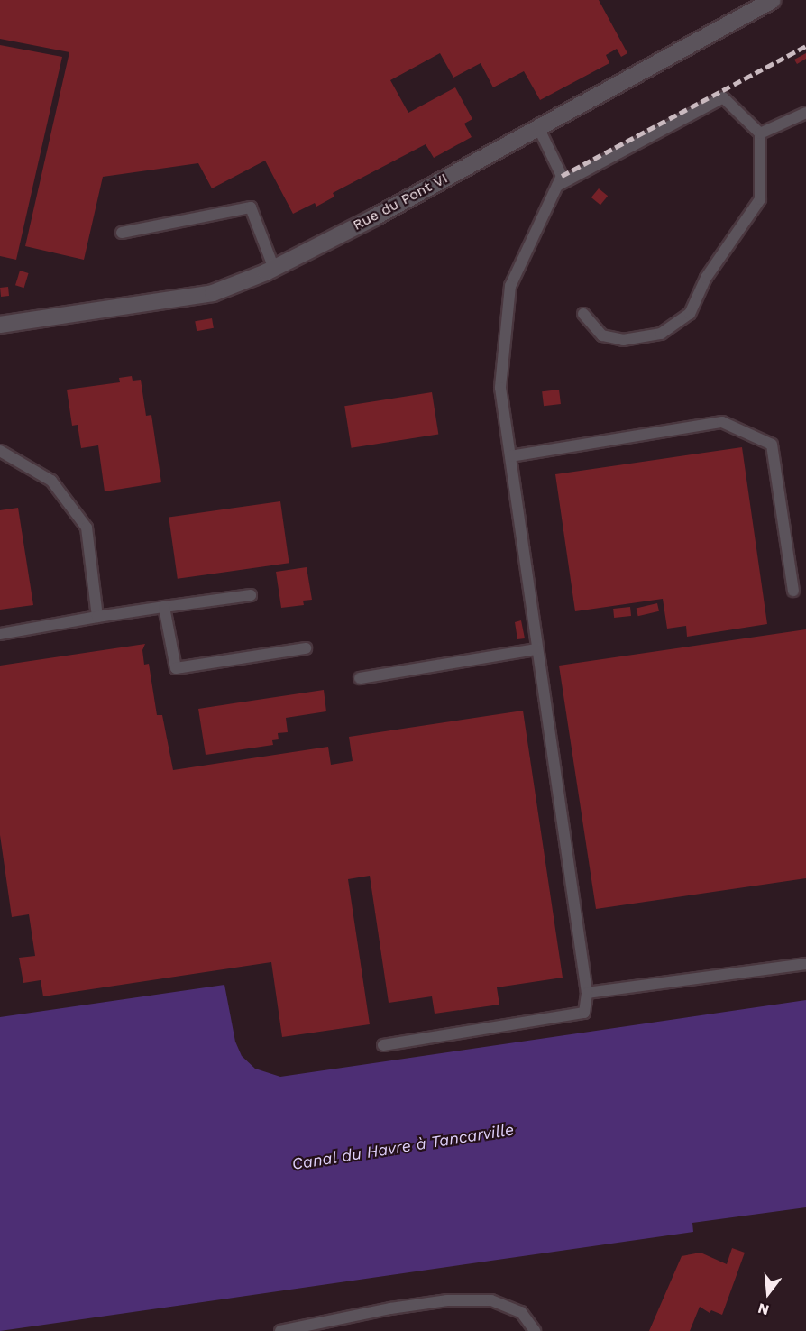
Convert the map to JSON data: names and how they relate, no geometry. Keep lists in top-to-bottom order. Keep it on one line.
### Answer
{"streets":{"street":["Rue du Pont VI"]},"water":["Canal du Havre à Tancarville"],"north":"bottom"}
